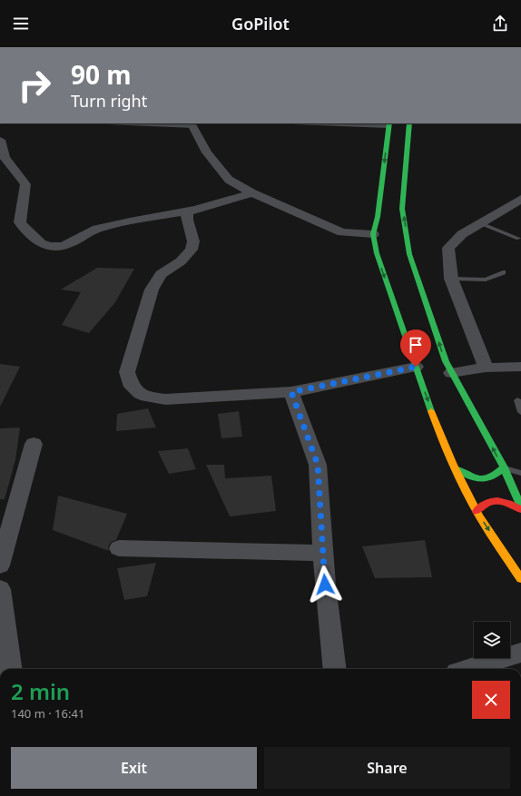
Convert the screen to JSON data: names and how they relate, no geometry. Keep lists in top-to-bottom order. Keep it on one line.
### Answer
{"page":{"header":"GoPilot","turn":["90 m","Turn right"],"heading":["2 min","140 m · 16:41"],"buttons":["Exit","Share"]}}
